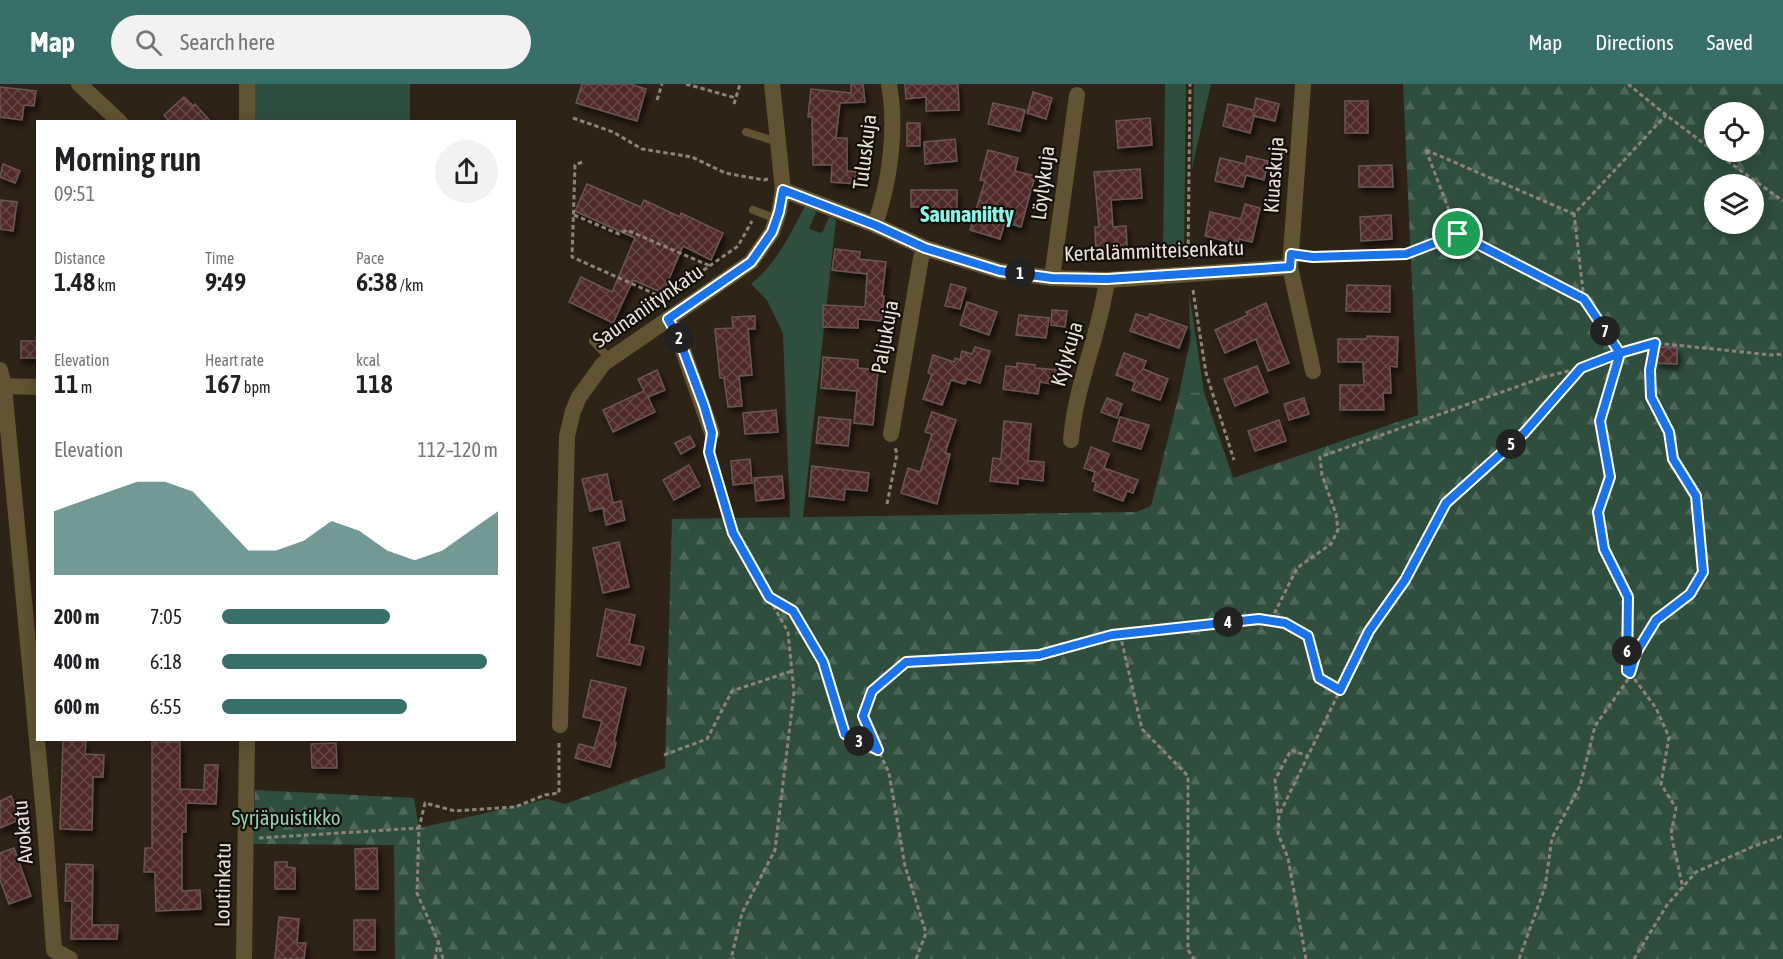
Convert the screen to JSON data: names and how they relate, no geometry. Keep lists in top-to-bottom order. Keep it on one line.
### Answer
{"streets":{"street":["Tuluskuja","Kiuaskuja","Löylykuja","Kertalämmitteisenkatu","Saunaniitynkatu","Paljukuja","Kylykuja","Avokatu","Loutinkatu"]},"crossings":[["Tuluskuja","Kertalämmitteisenkatu"],["Kiuaskuja","Kertalämmitteisenkatu"],["Löylykuja","Kertalämmitteisenkatu"],["Kertalämmitteisenkatu","Saunaniitynkatu"],["Kertalämmitteisenkatu","Paljukuja"],["Kertalämmitteisenkatu","Kylykuja"]],"districts":["Saunaniitty"],"parks":["Syrjäpuistikko"],"page":{"header":"Map","search":"Search here","nav":["Map","Directions","Saved"],"heading":["Morning run","09:51"],"stats":[["Distance","1.48 km"],["Time","9:49"],["Pace","6:38 /km"],["Elevation","11 m"],["Heart rate","167 bpm"],["kcal","118"]],"pins":["1","7","2","5","4","6","3"],"chart":["Elevation","112–120 m"],"list":[{"name":"200 m","note":"7:05"},{"name":"400 m","note":"6:18"},{"name":"600 m","note":"6:55"}]}}
